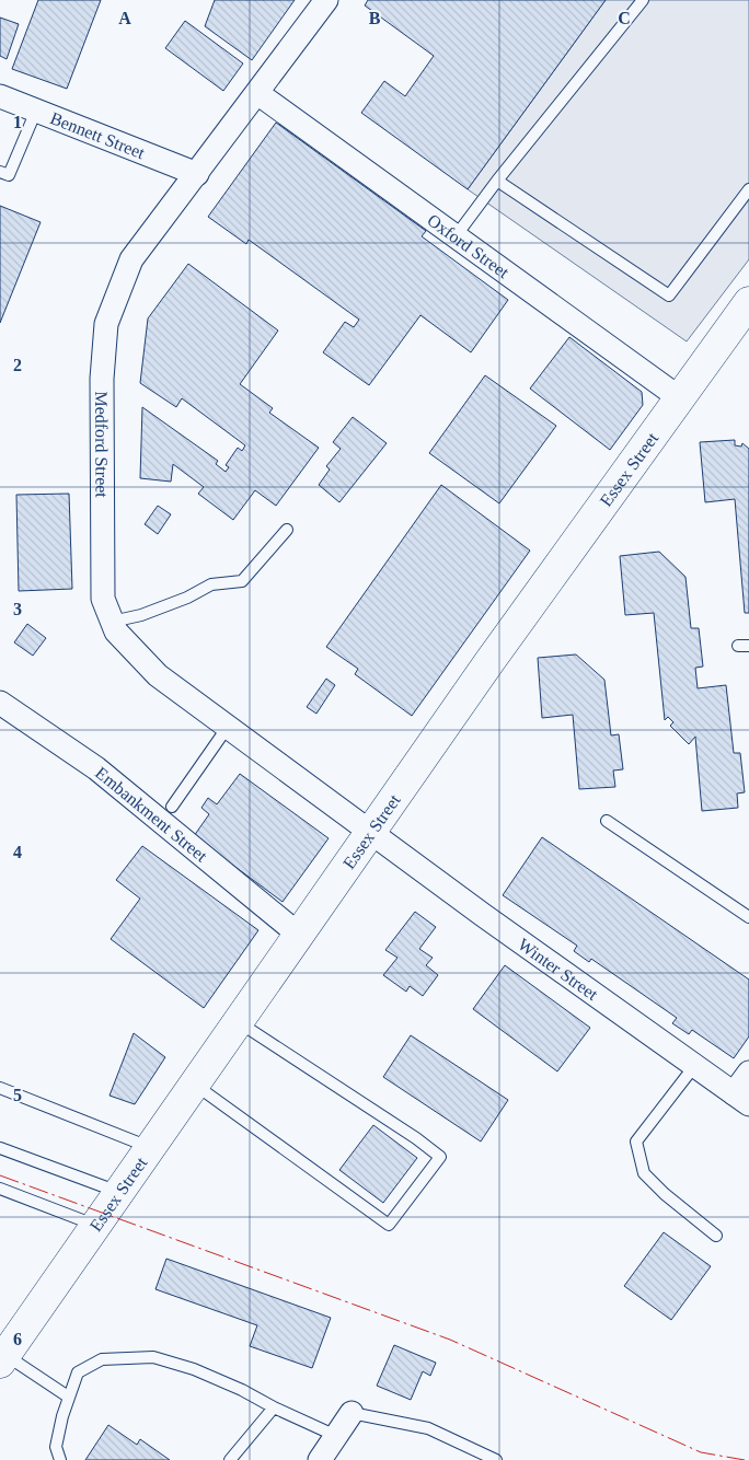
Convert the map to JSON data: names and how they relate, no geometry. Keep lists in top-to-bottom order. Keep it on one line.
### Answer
{"streets":{"main road":["Essex Street"],"street":["Bennett Street","Oxford Street","Medford Street","Embankment Street","Winter Street"]},"crossings":[["Bennett Street","Medford Street"],["Oxford Street","Medford Street"],["Oxford Street","Essex Street"],["Medford Street","Essex Street"],["Medford Street","Winter Street"],["Essex Street","Embankment Street"],["Essex Street","Winter Street"]],"grid":{"columns":["A","B","C"],"rows":["1","2","3","4","5","6"]}}
